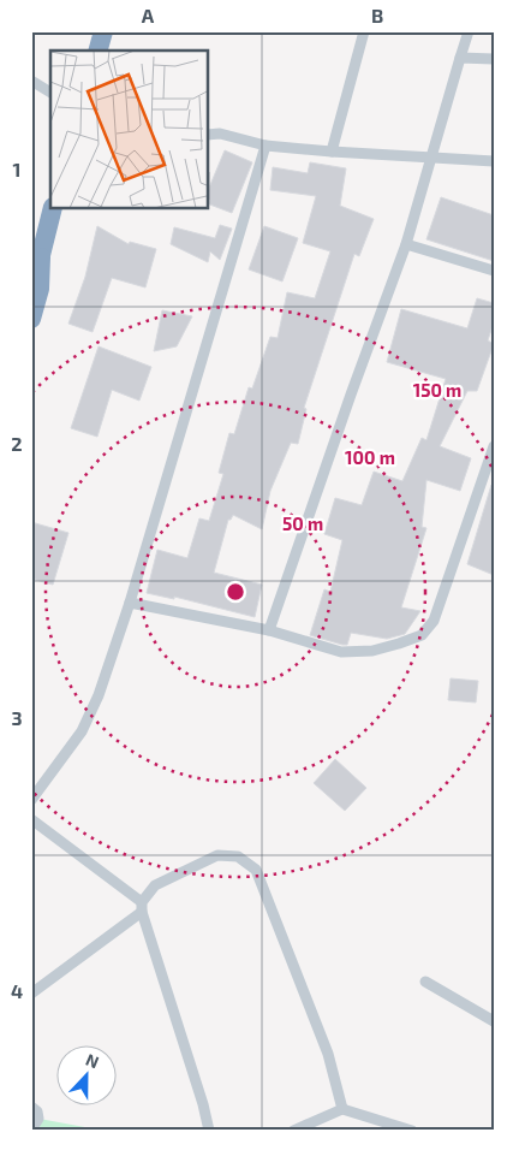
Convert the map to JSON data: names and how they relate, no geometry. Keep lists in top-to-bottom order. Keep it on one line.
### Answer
{"north":"top","grid":{"columns":["A","B"],"rows":["1","2","3","4"]},"rings":["150 m","100 m","50 m"]}
